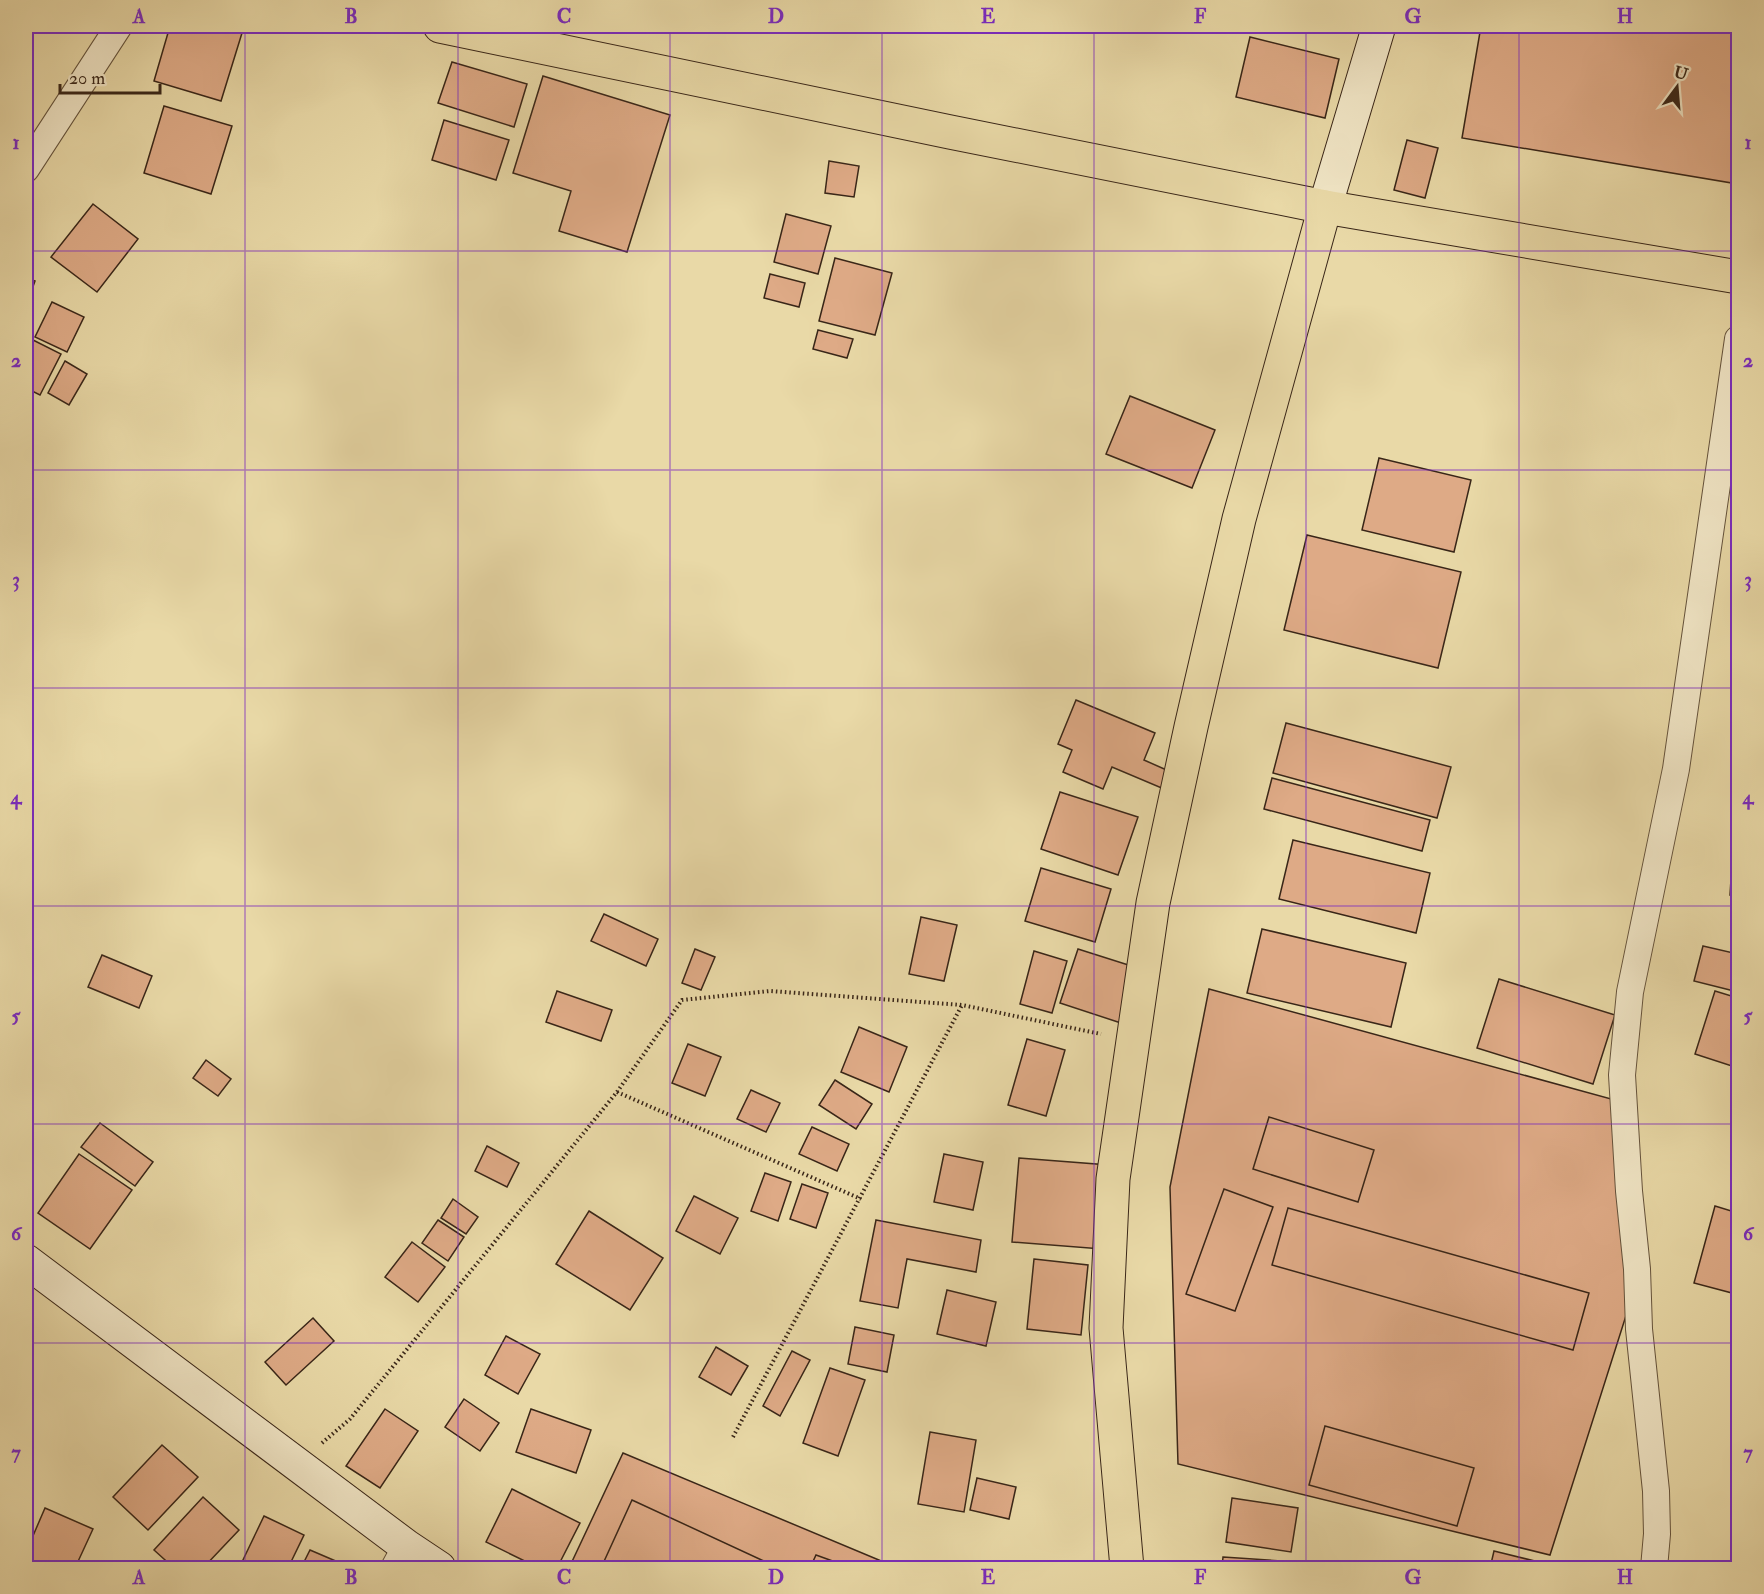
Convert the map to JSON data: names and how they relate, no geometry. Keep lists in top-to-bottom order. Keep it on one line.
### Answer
{"scale_bar":"20 m","north":"top","grid":{"columns":["A","B","C","D","E","F","G","H"],"rows":["1","2","3","4","5","6","7"]}}
